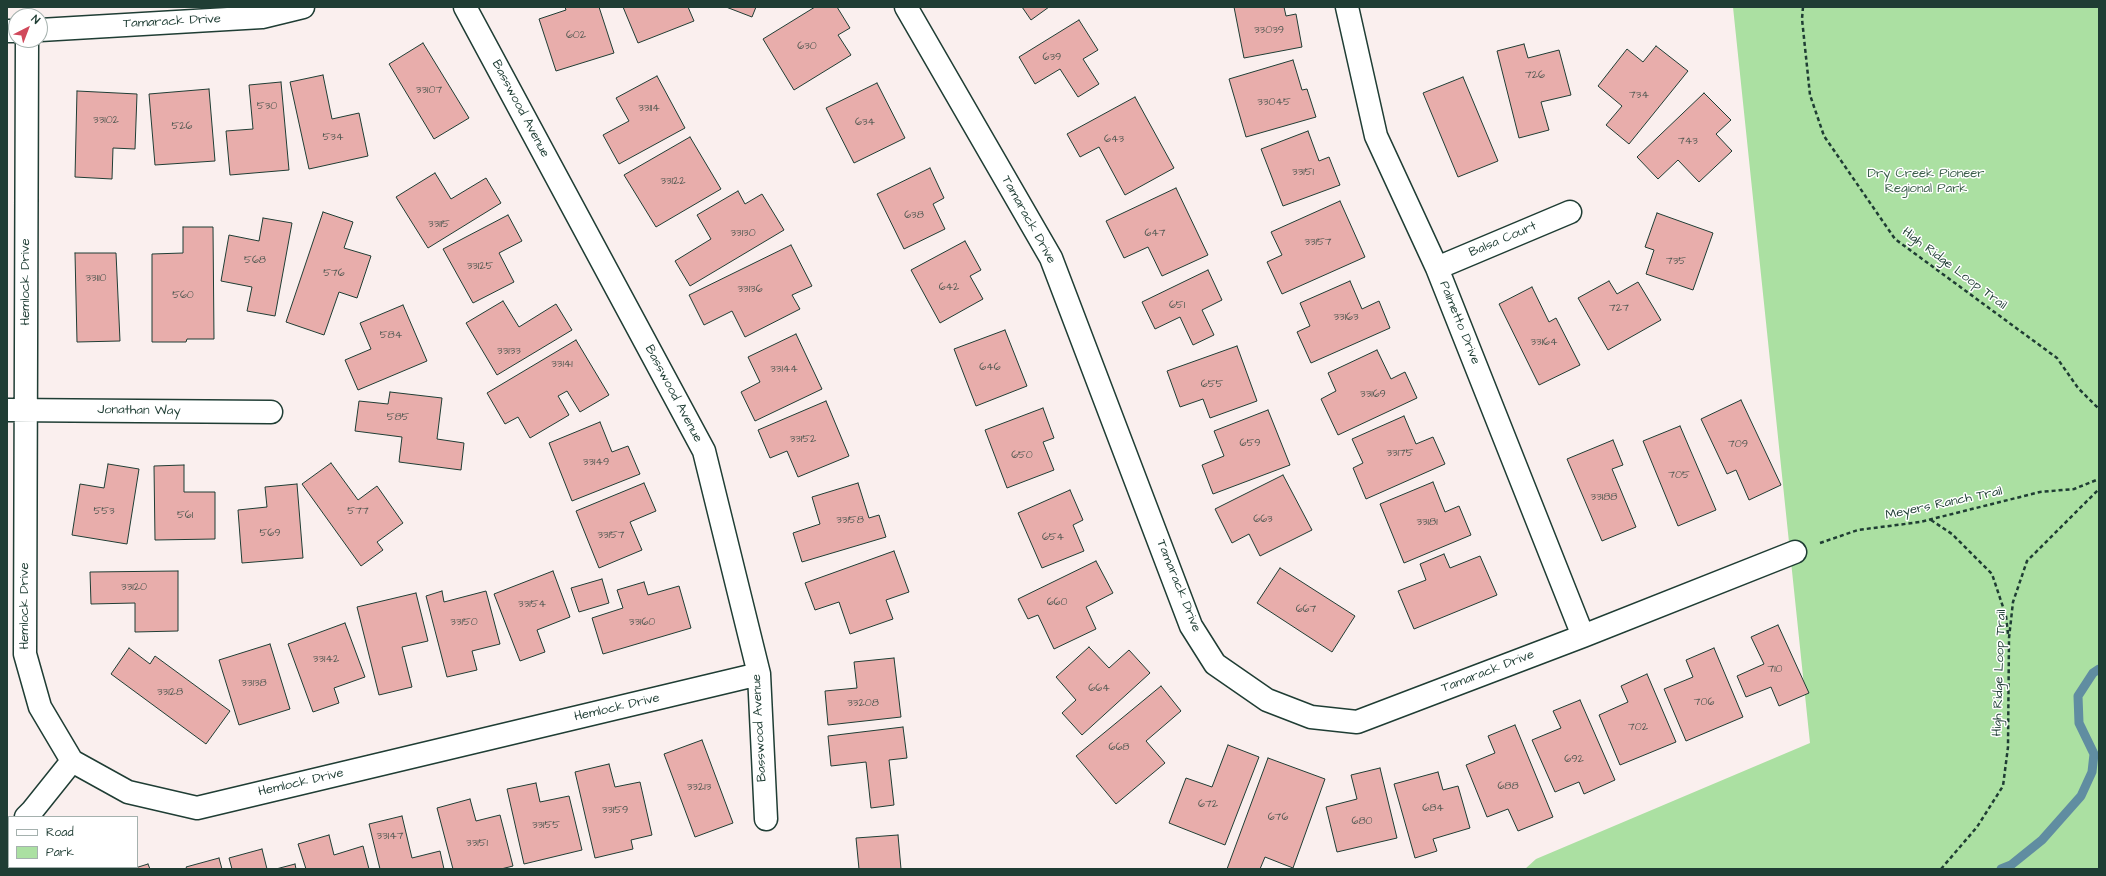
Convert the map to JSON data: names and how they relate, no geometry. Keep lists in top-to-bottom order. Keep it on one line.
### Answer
{"streets":{"street":["Tamarack Drive","Basswood Avenue","Balsa Court","Hemlock Drive","Palmetto Drive","Jonathan Way"],"path":["High Ridge Loop Trail","Meyers Ranch Trail"]},"crossings":[["Tamarack Drive","Palmetto Drive"],["Tamarack Drive","Meyers Ranch Trail"],["Basswood Avenue","Hemlock Drive"],["Balsa Court","Palmetto Drive"],["Hemlock Drive","Jonathan Way"]],"parks":["Dry Creek Pioneer Regional Park"],"house_numbers":["33039","602","630","639","726","33107","734","33045","530","33114","33102","634","526","534","643","743","33151","33122","638","33115","33130","647","33157","568","735","33125","576","33110","642","33136","560","651","727","33163","584","33164","33133","33141","646","33144","655","33169","585","33152","659","709","33175","650","33149","705","33188","553","577","561","663","33158","33181","569","33157","654","33120","660","33154","667","33150","33160","33142","710","33138","664","33128","706","33208","702","668","692","688","33213","672","684","33159","676","680","33155","33147","33151"],"legend":["Road","Park"],"north":"top right"}
